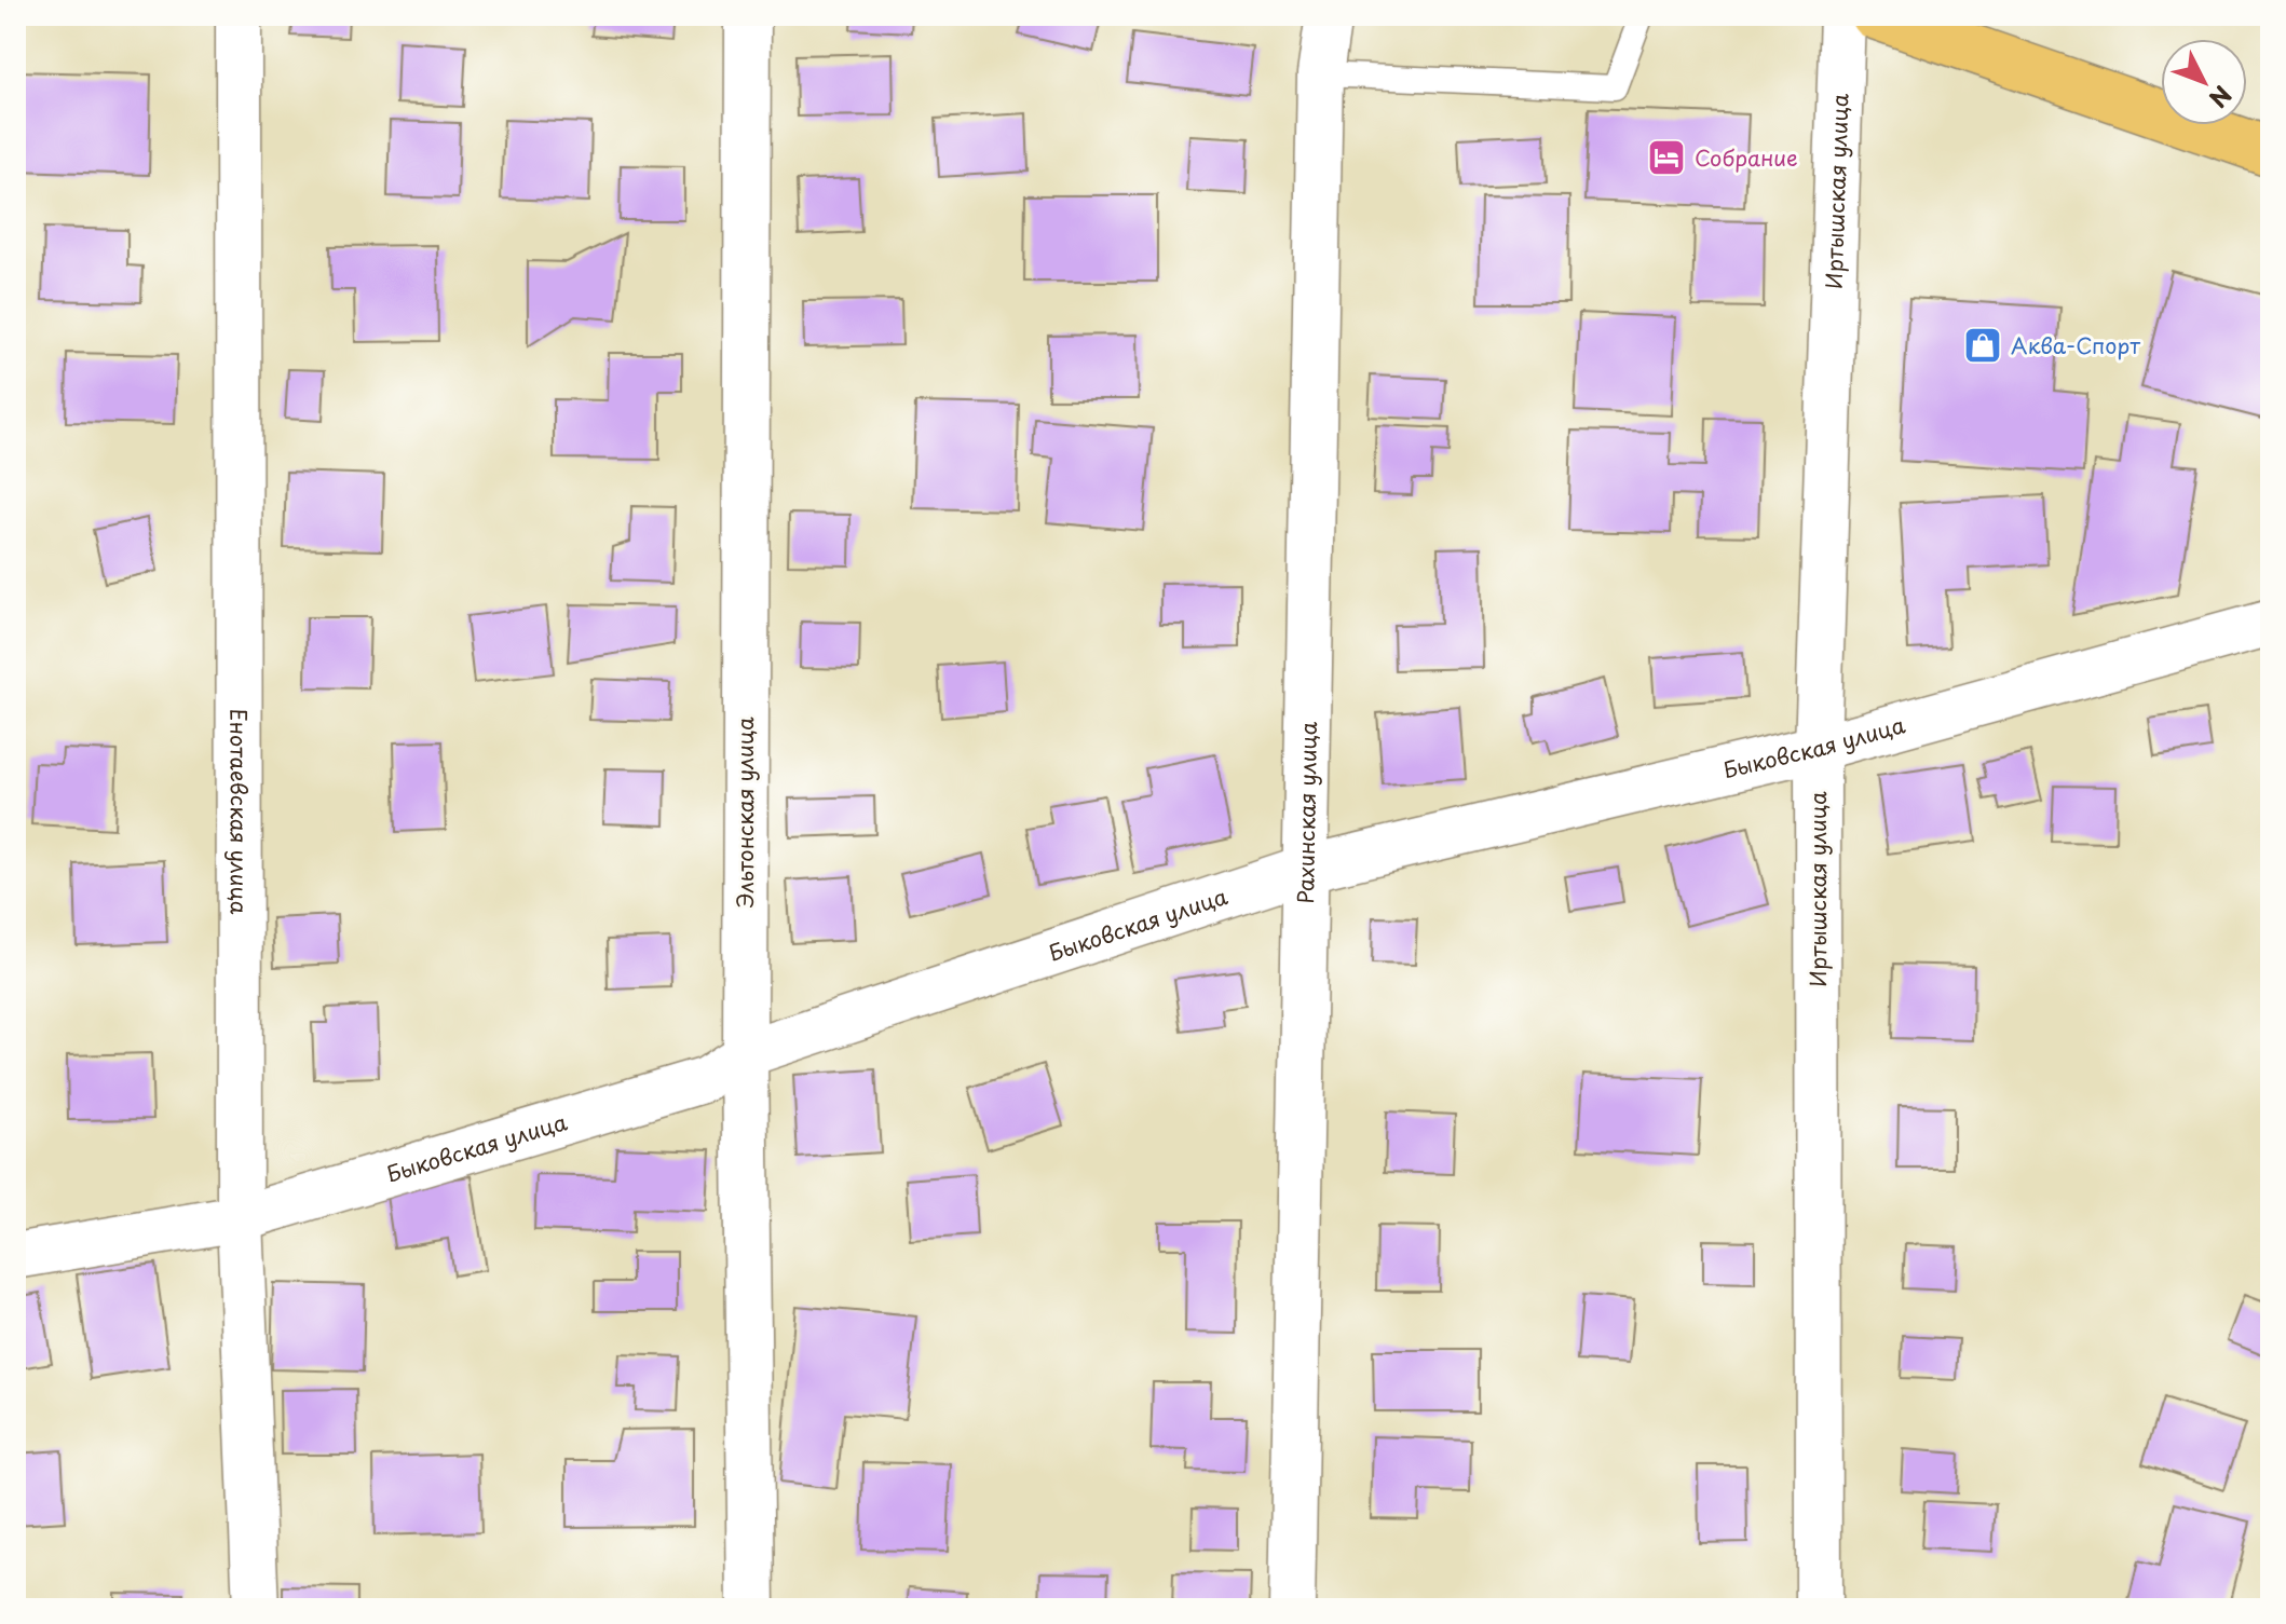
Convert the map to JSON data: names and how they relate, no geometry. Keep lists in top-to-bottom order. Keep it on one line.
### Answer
{"streets":{"street":["Иртышская улица","Быковская улица","Рахинская улица","Енотаевская улица","Эльтонская улица"]},"crossings":[["Иртышская улица","Быковская улица"],["Быковская улица","Рахинская улица"],["Быковская улица","Енотаевская улица"],["Быковская улица","Эльтонская улица"]],"places":{"hotel":["Собрание"],"shop":["Аква-Спорт"]},"north":"bottom right"}
